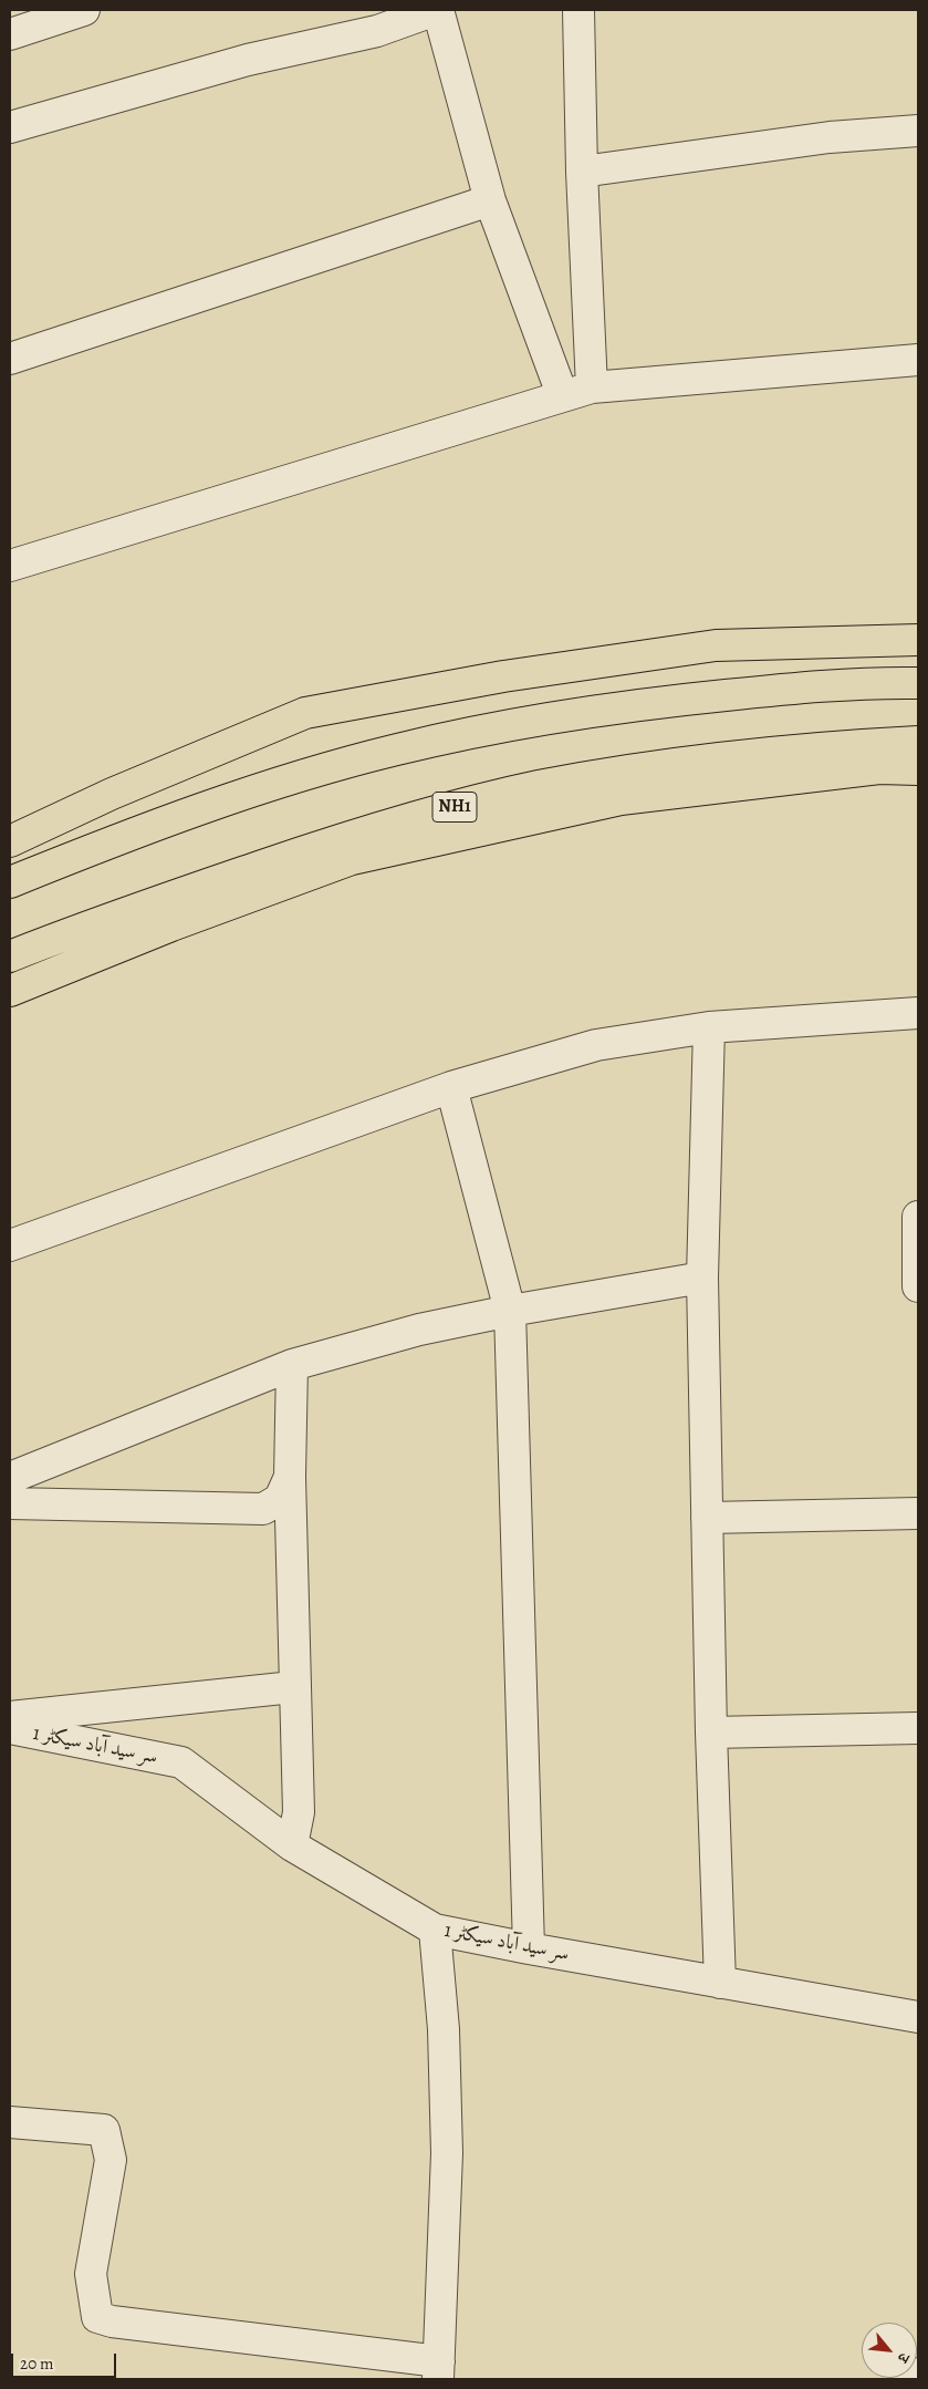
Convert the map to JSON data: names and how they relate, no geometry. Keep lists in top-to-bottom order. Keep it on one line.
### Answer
{"streets":{"highway":["NH1"],"street":["سر سید آباد سیکٹر 1"]},"scale_bar":"20 m","north":"bottom right"}
